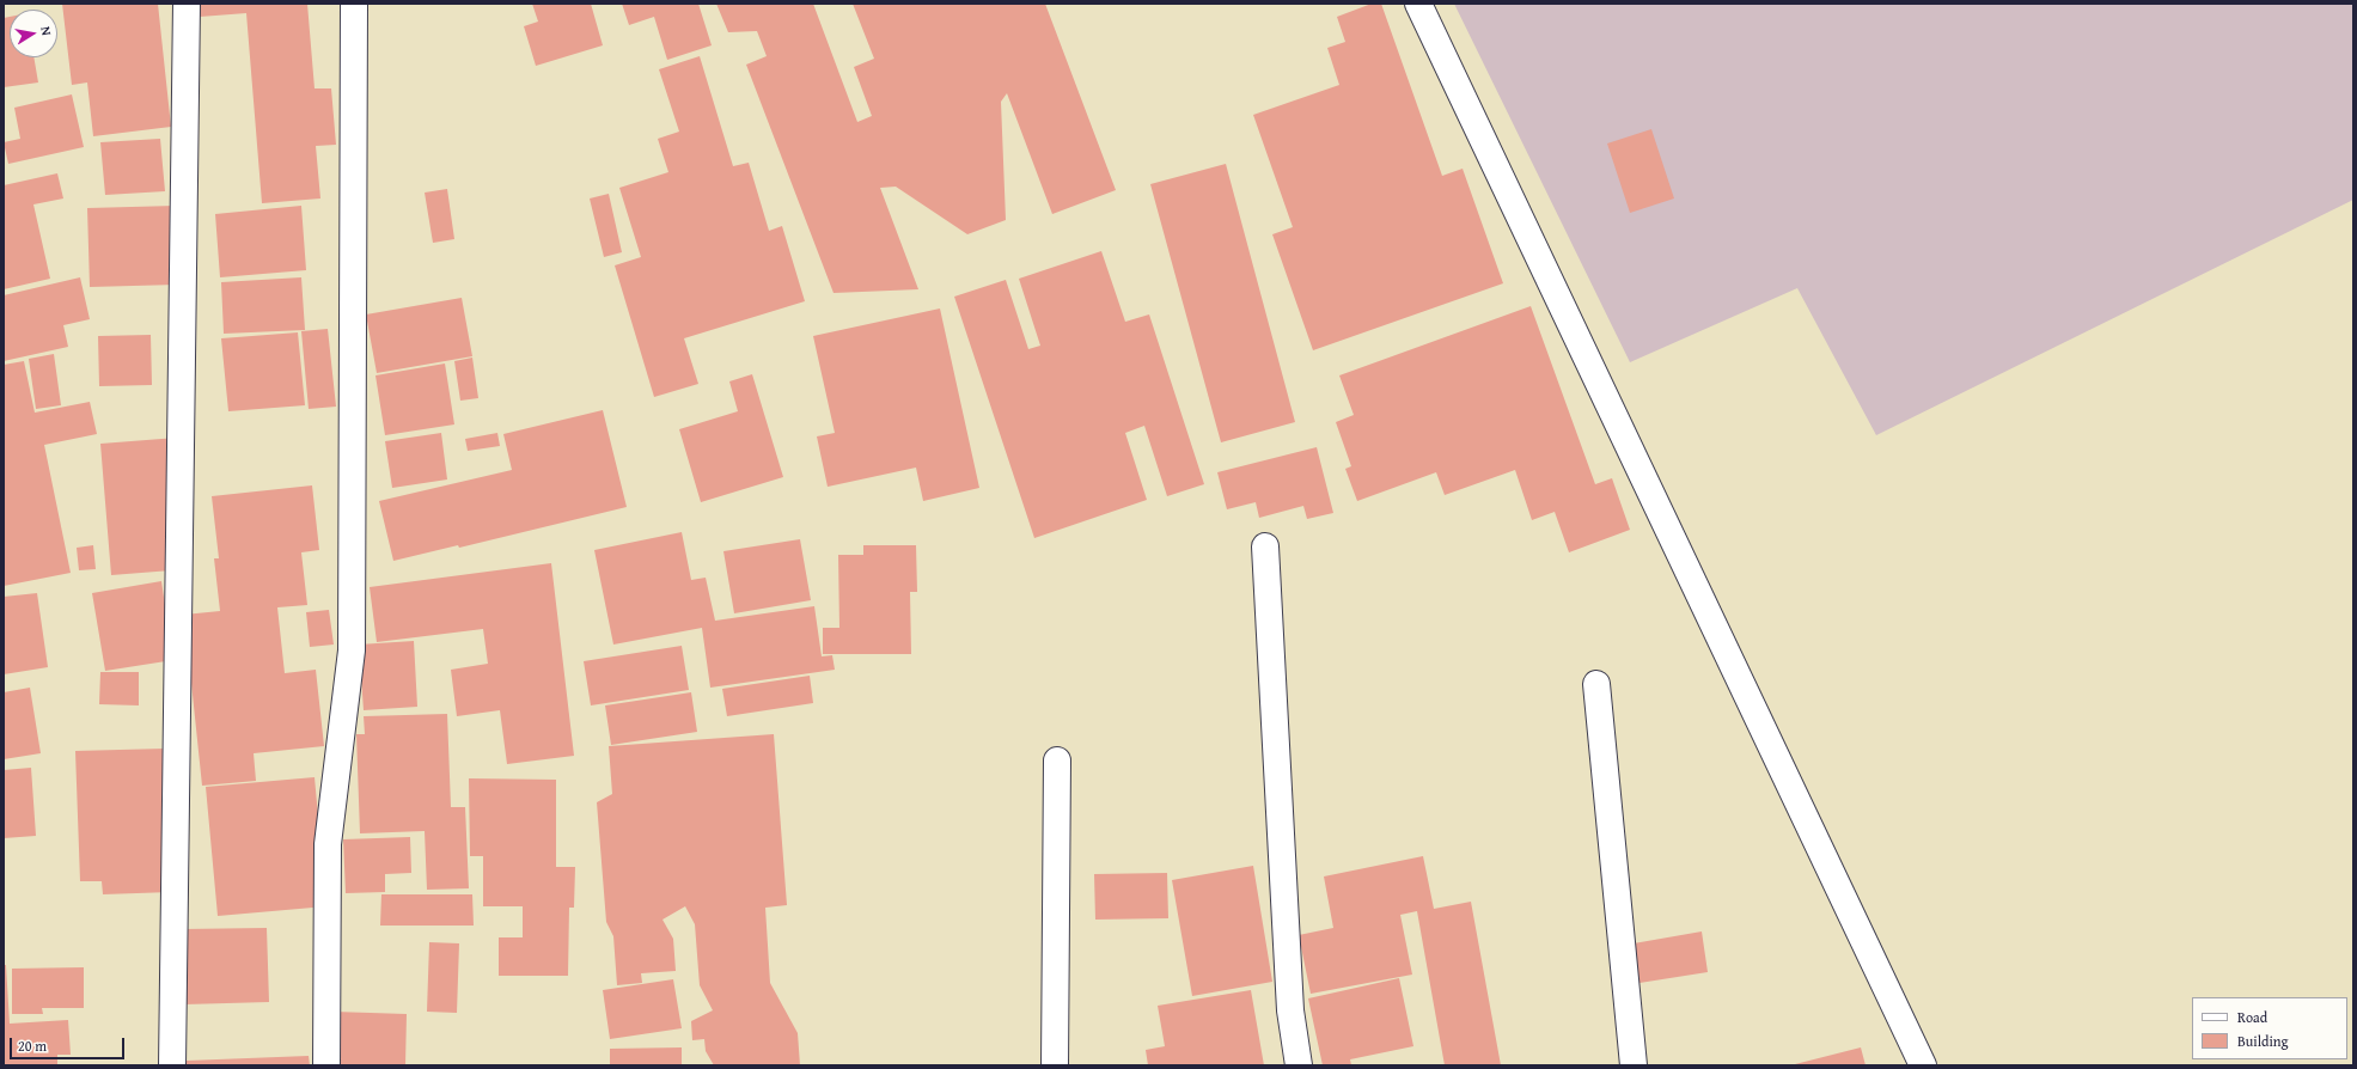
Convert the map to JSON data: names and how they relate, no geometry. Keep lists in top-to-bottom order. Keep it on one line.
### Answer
{"legend":["Road","Building"],"scale_bar":"20 m","north":"right"}
